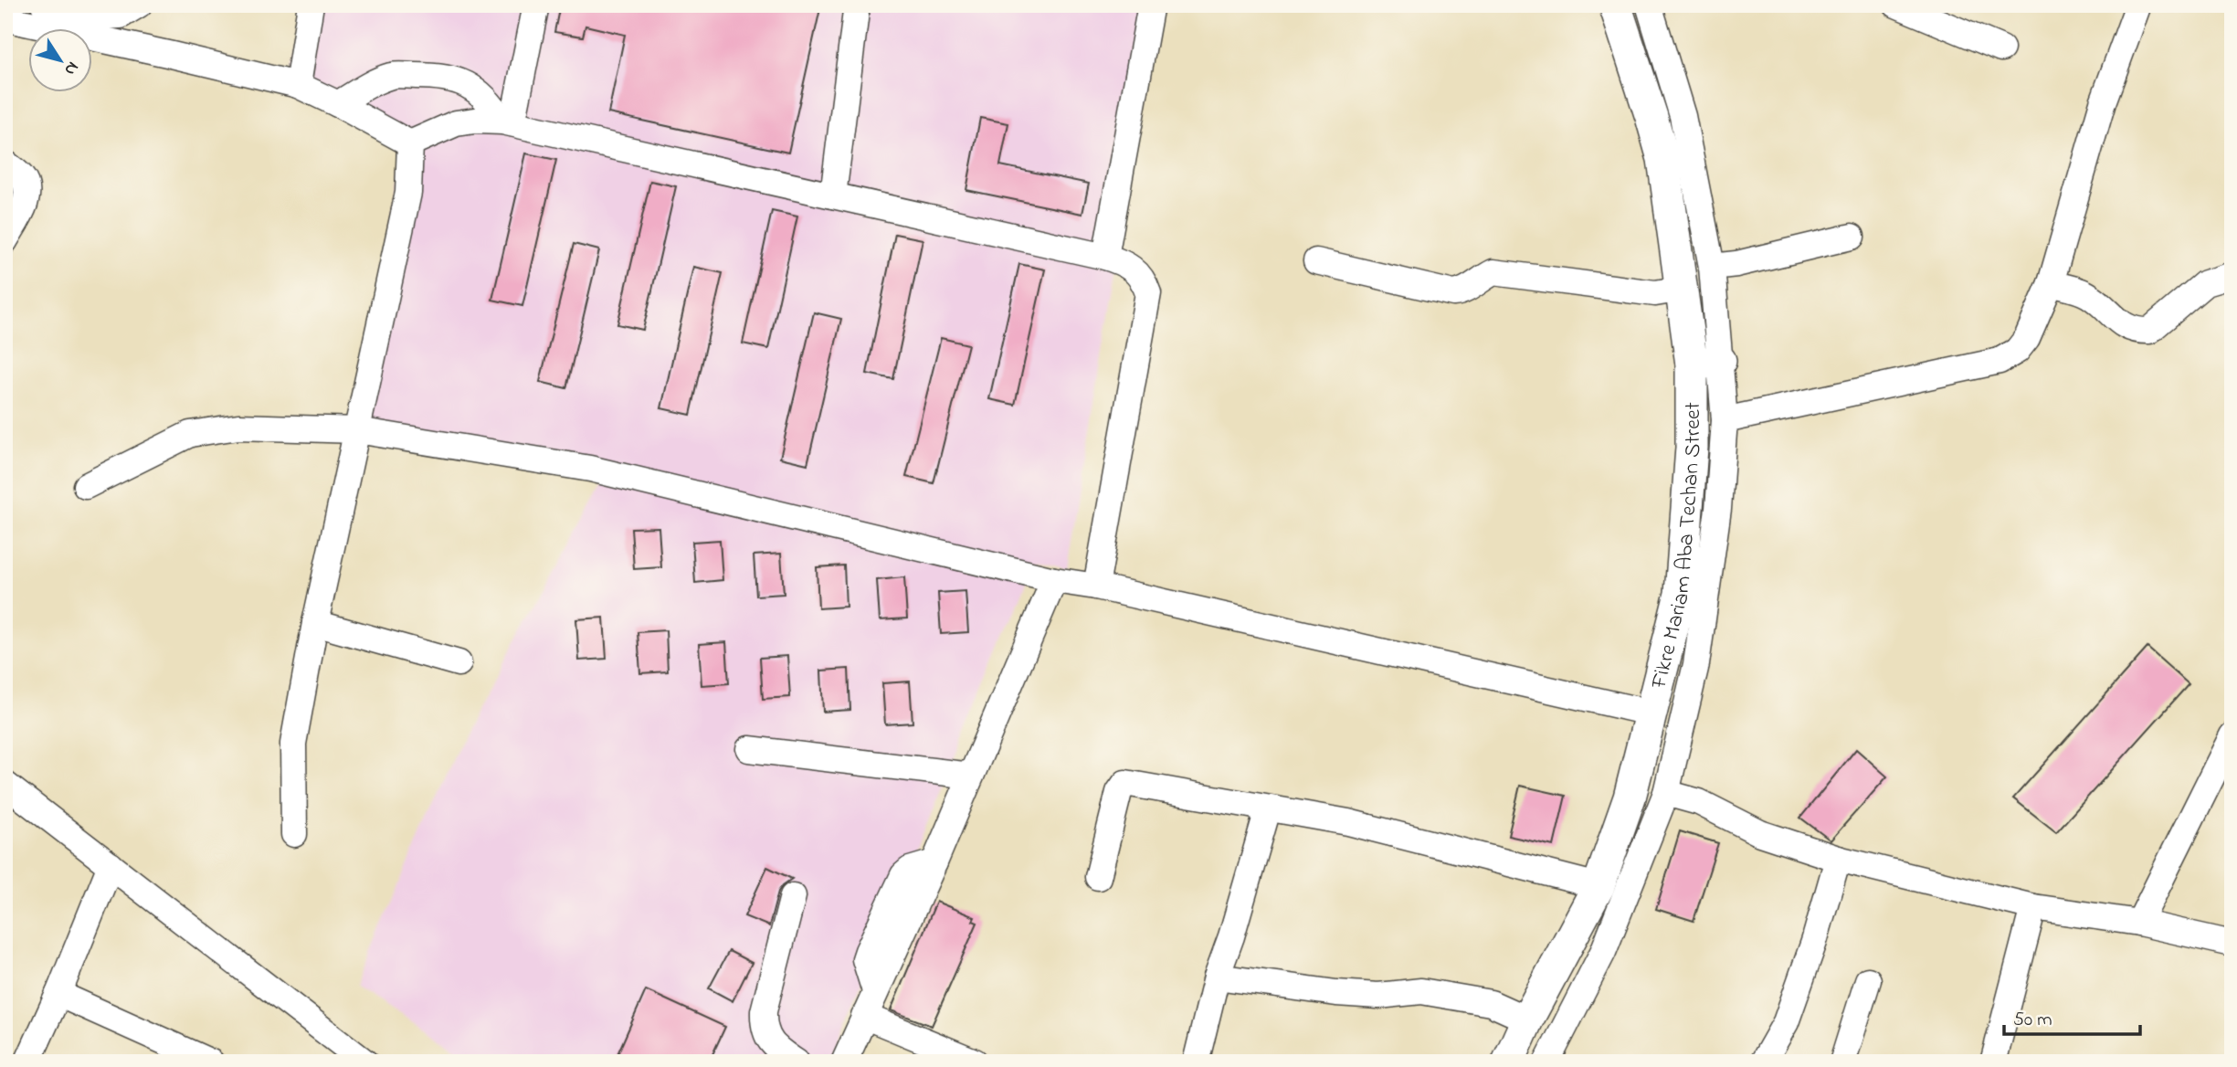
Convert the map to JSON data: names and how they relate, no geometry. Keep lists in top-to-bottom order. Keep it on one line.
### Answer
{"streets":{"main road":["Fikre Mariam Aba Techan Street"]},"scale_bar":"50 m","north":"bottom right"}
